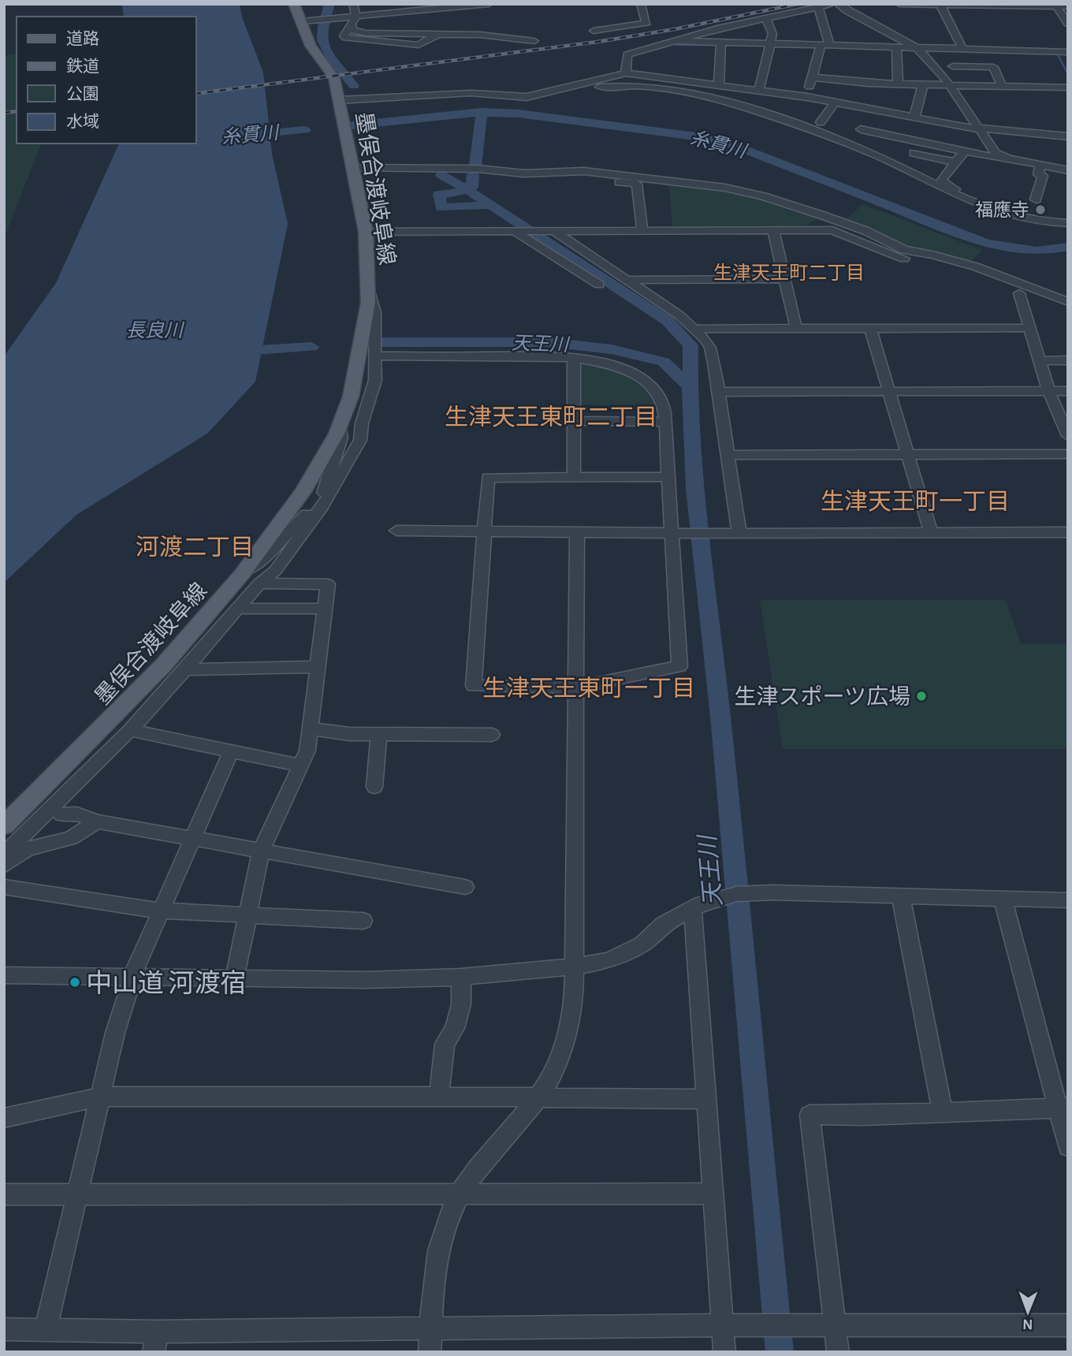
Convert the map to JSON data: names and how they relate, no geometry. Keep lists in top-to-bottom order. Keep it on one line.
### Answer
{"streets":{"main road":["墨俣合渡岐阜線"]},"districts":["生津天王町二丁目","生津天王東町二丁目","生津天王町一丁目","河渡二丁目","生津天王東町一丁目"],"water":["糸貫川","長良川","天王川"],"places":["福應寺","生津スポーツ広場","中山道 河渡宿"],"legend":["道路","鉄道","公園","水域"],"north":"bottom"}
